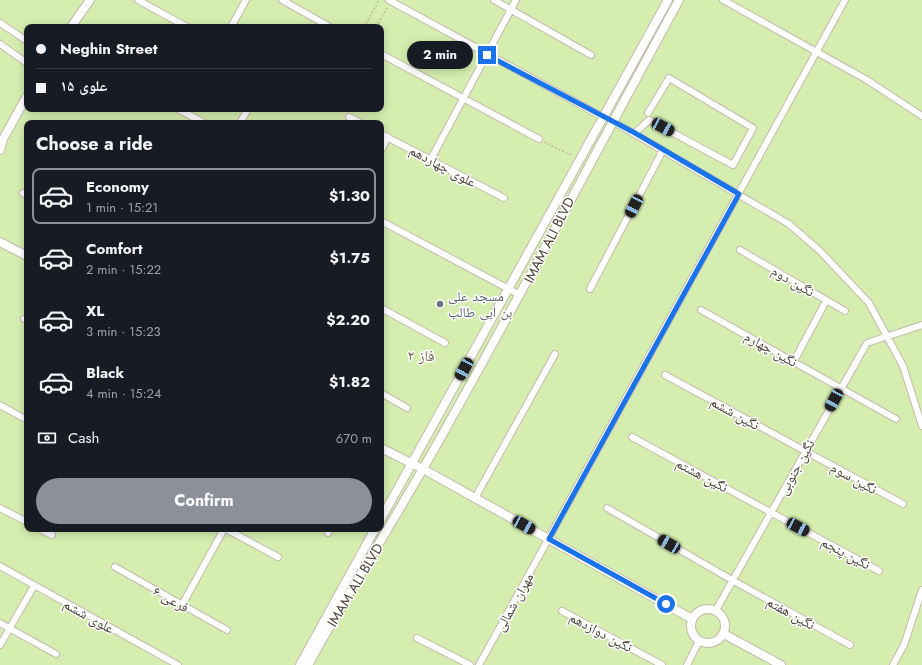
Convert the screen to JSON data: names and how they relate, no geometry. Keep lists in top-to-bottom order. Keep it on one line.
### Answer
{"streets":{"street":["علوی چهاردهم","IMAM ALI BLVD","نگین دوم","نگین چهارم","نگین ششم","نگین جنوبی","نگین هشتم","نگین سوم","نگین پنجم","فرعی ۶","مهران شمالی","نگین هفتم","علوی ششم","نگین دوازدهم"]},"crossings":[["نگین چهارم","نگین جنوبی"],["نگین ششم","نگین جنوبی"],["نگین ششم","نگین سوم"],["نگین جنوبی","نگین هشتم"],["نگین جنوبی","نگین سوم"],["نگین جنوبی","نگین پنجم"],["نگین جنوبی","نگین هفتم"],["نگین هشتم","نگین پنجم"]],"districts":["فاز ۲"],"places":["مسجد علی بن ابی طالب"],"page":{"banner":["Neghin Street","علوی ۱۵"],"bubble":"2 min","heading":"Choose a ride","list":[{"name":"Economy","note":"1 min · 15:21","value":"$1.30"},{"name":"Comfort","note":"2 min · 15:22","value":"$1.75"},{"name":"XL","note":"3 min · 15:23","value":"$2.20"},{"name":"Black","note":"4 min · 15:24","value":"$1.82"}],"pay":["Cash","670 m"],"buttons":"Confirm"}}
